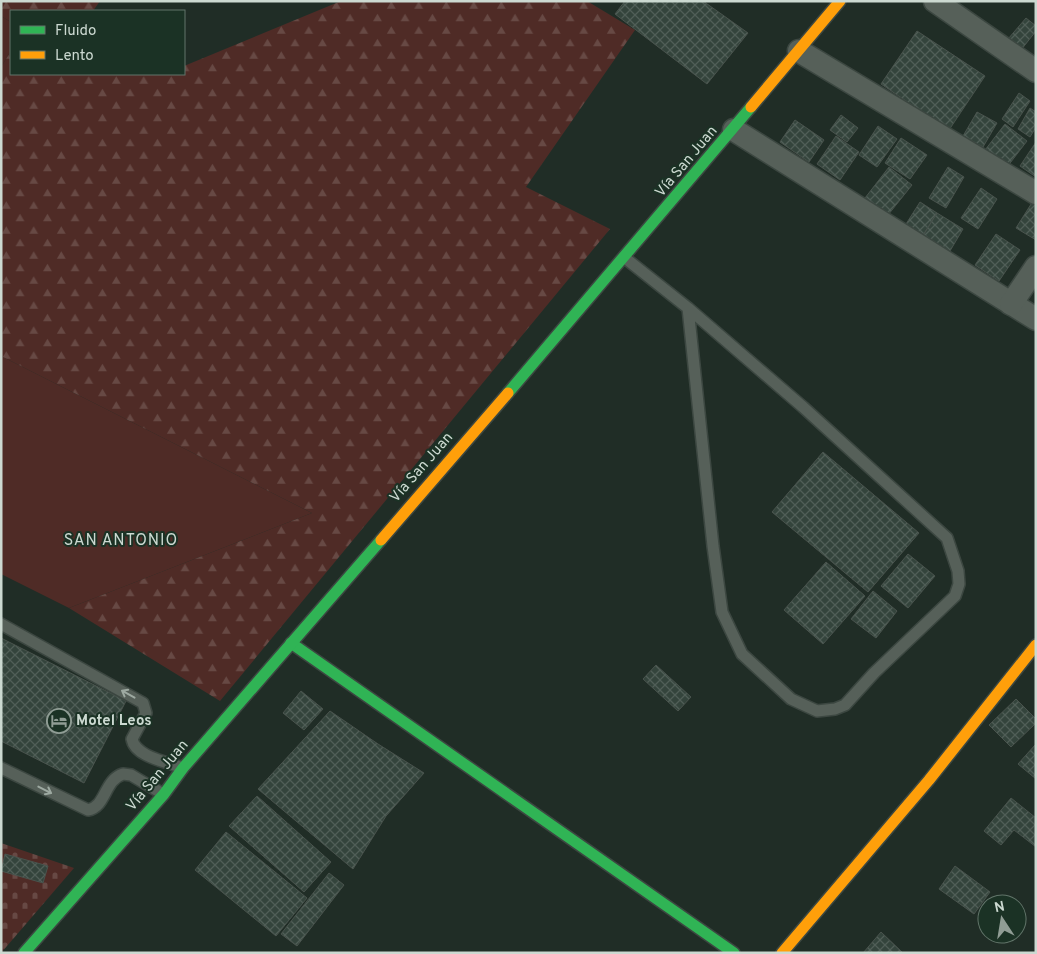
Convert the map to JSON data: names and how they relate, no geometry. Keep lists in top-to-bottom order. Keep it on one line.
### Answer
{"streets":{"street":["Vía San Juan"]},"districts":["SAN ANTONIO"],"places":{"hotel":["Motel Leos"]},"legend":["Fluido","Lento"],"north":"top"}
